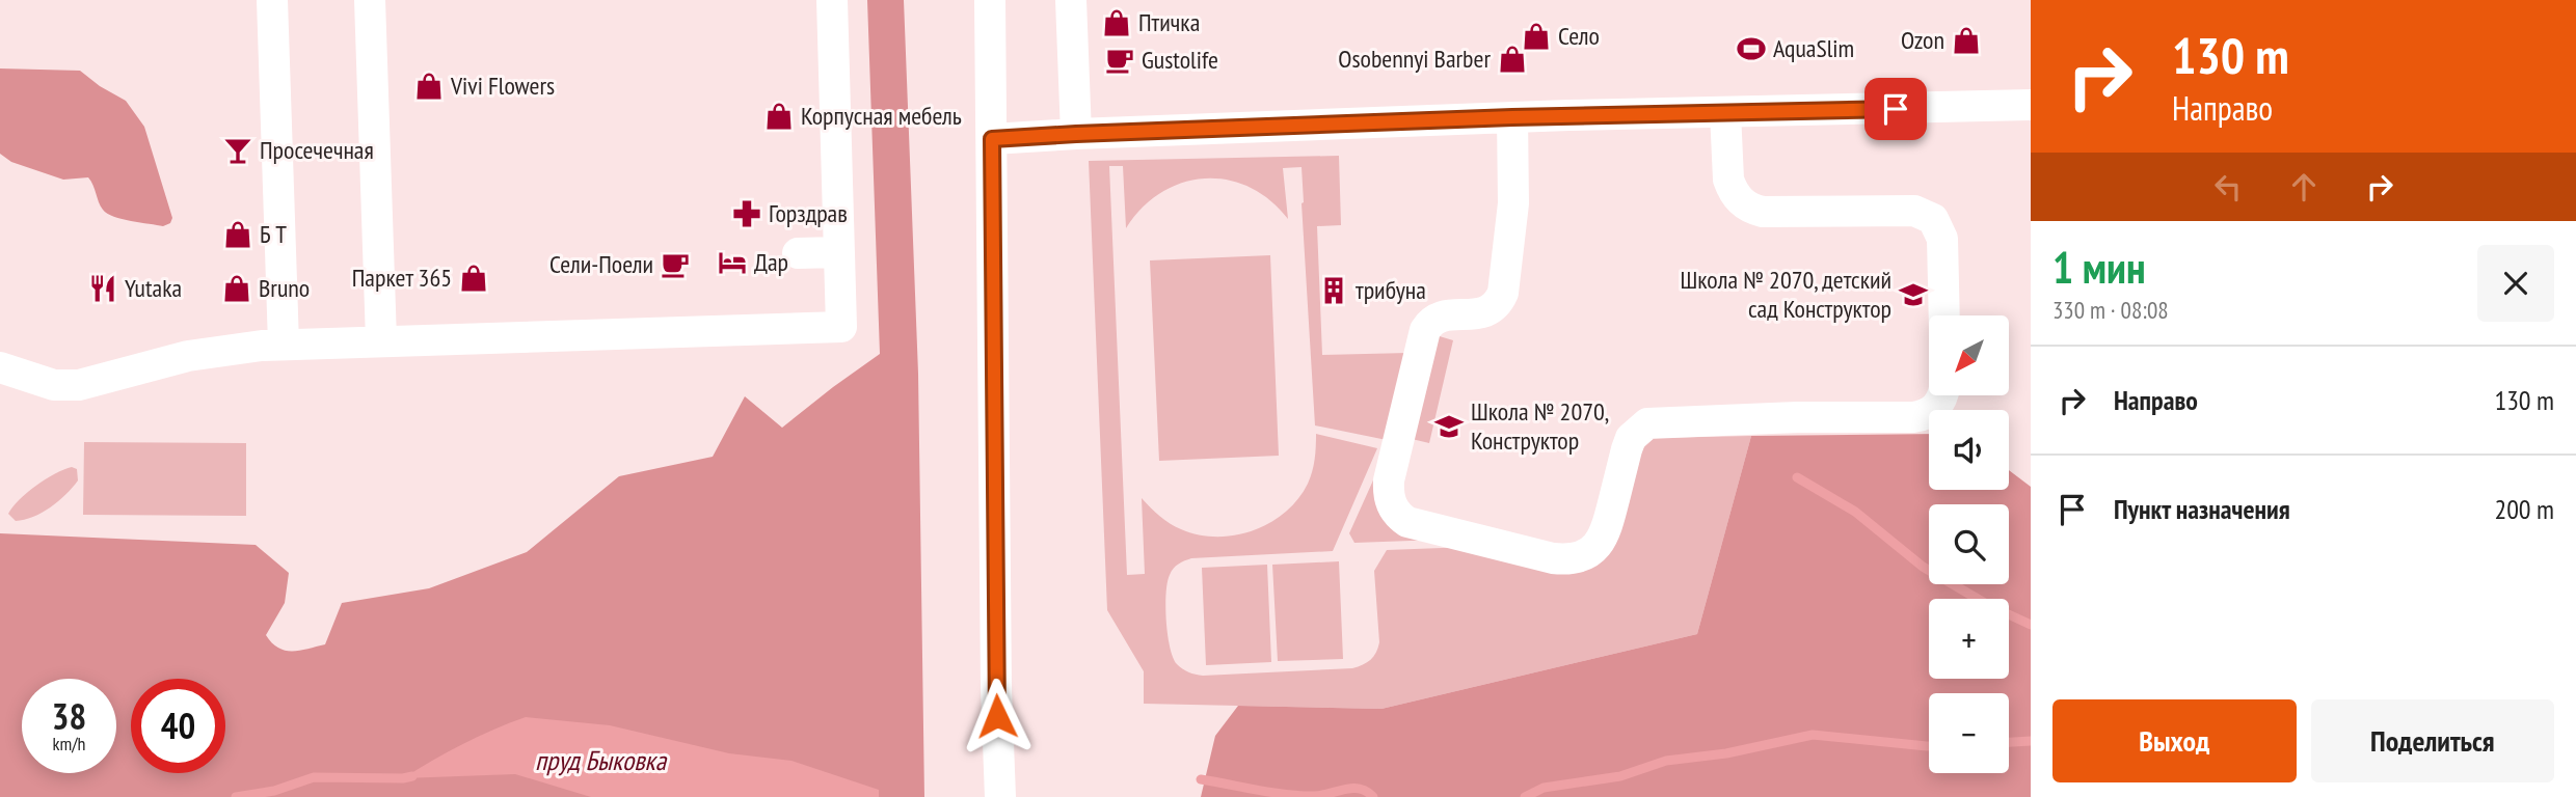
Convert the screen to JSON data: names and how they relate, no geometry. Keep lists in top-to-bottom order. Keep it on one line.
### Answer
{"water":["пруд Быковка"],"places":{"shop":["Птичка","Село","Ozon","Osobennyi Barber","Vivi Flowers","Корпусная мебель","Б Т","Паркет 365","Bruno"],"sports":["AquaSlim"],"cafe":["Gustolife","Сели-Поели"],"bar":["Просечечная"],"pharmacy":["Горздрав"],"hotel":["Дар"],"restaurant":["Yutaka"],"building":["трибуна"],"school or university":["Школа № 2070, детский сад Конструктор","Школа № 2070, Конструктор"]},"north":"bottom left","page":{"turn":["130 m","Направо"],"heading":["1 мин","330 m · 08:08"],"map_buttons":["+","−"],"list":[{"name":"Направо","value":"130 m"},{"name":"Пункт назначения","value":"200 m"}],"speed":"38 km/h","limit":"40","buttons":["Выход","Поделиться"]}}
